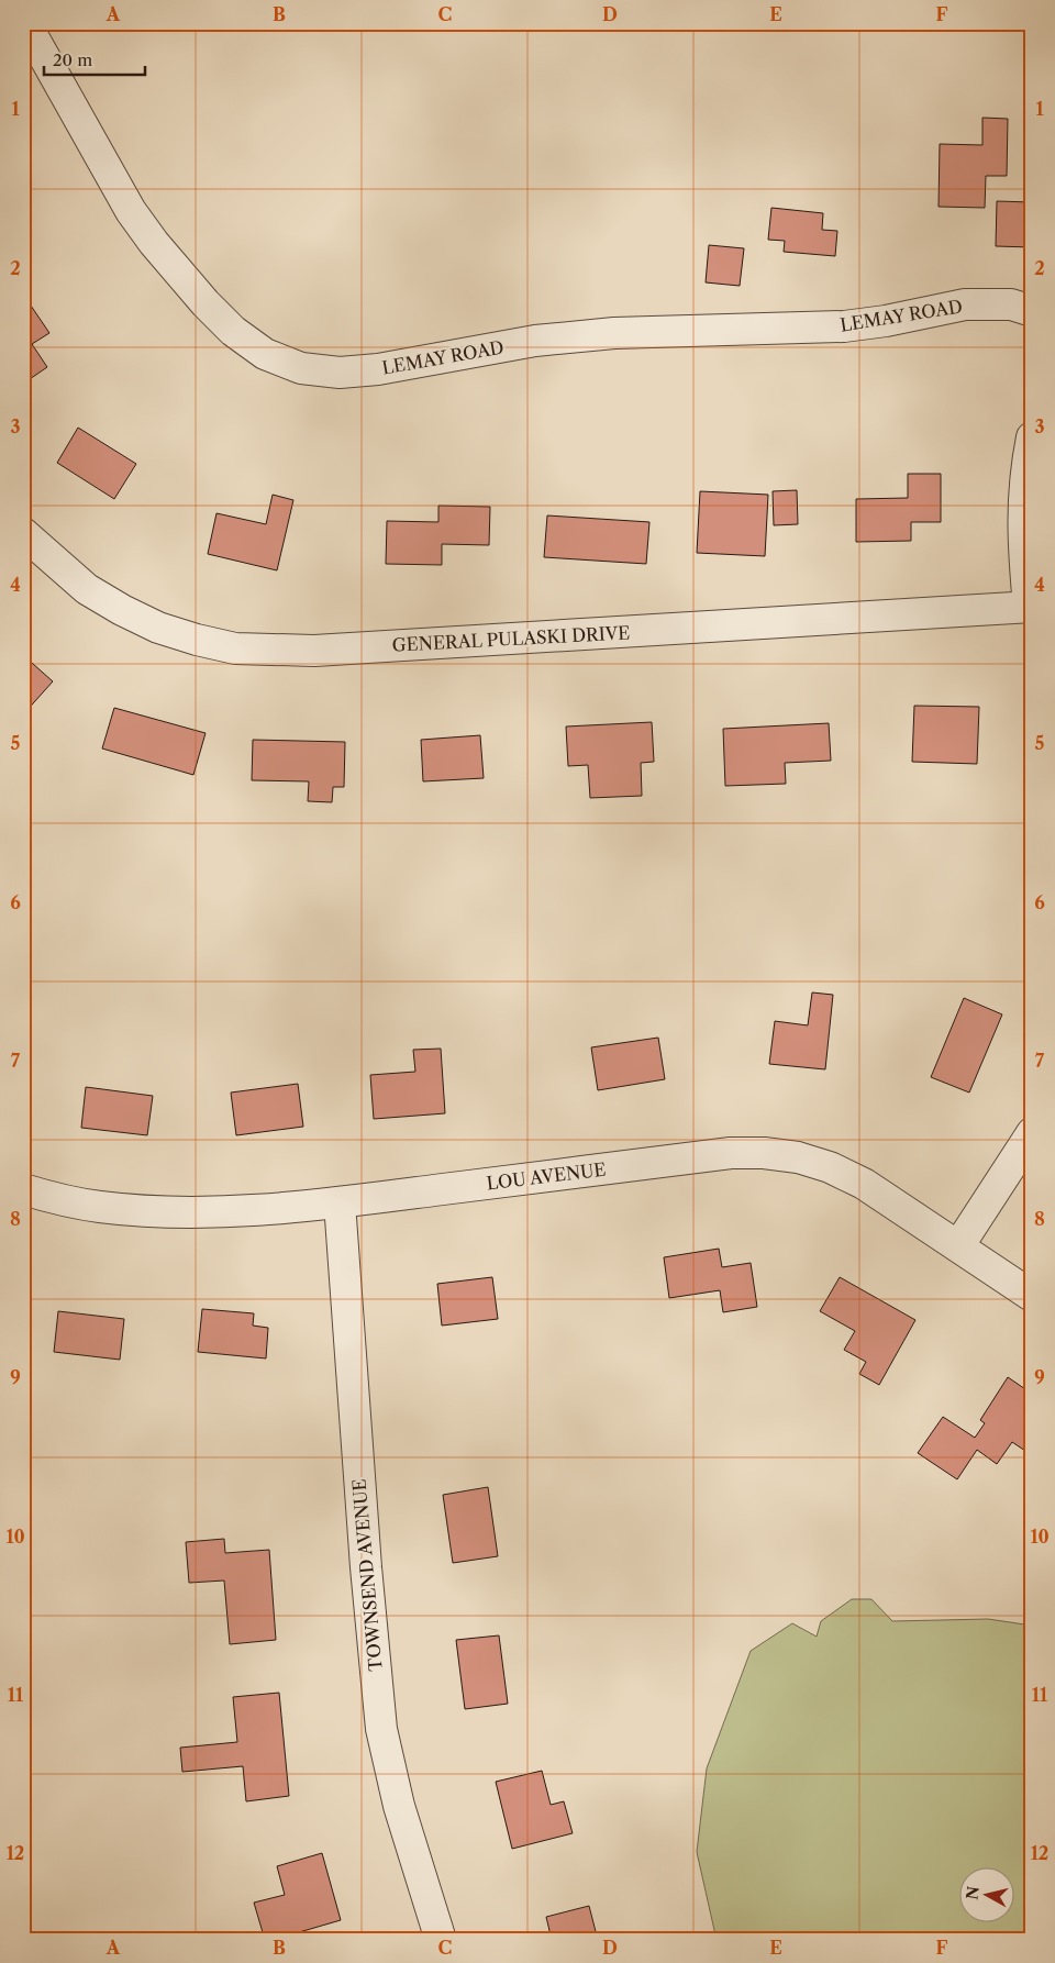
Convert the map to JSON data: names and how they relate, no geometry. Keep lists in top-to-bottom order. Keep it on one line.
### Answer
{"streets":{"street":["LEMAY ROAD","GENERAL PULASKI DRIVE","LOU AVENUE","TOWNSEND AVENUE"]},"crossings":[["LOU AVENUE","TOWNSEND AVENUE"]],"scale_bar":"20 m","north":"left","grid":{"columns":["A","B","C","D","E","F"],"rows":["1","2","3","4","5","6","7","8","9","10","11","12"]}}
